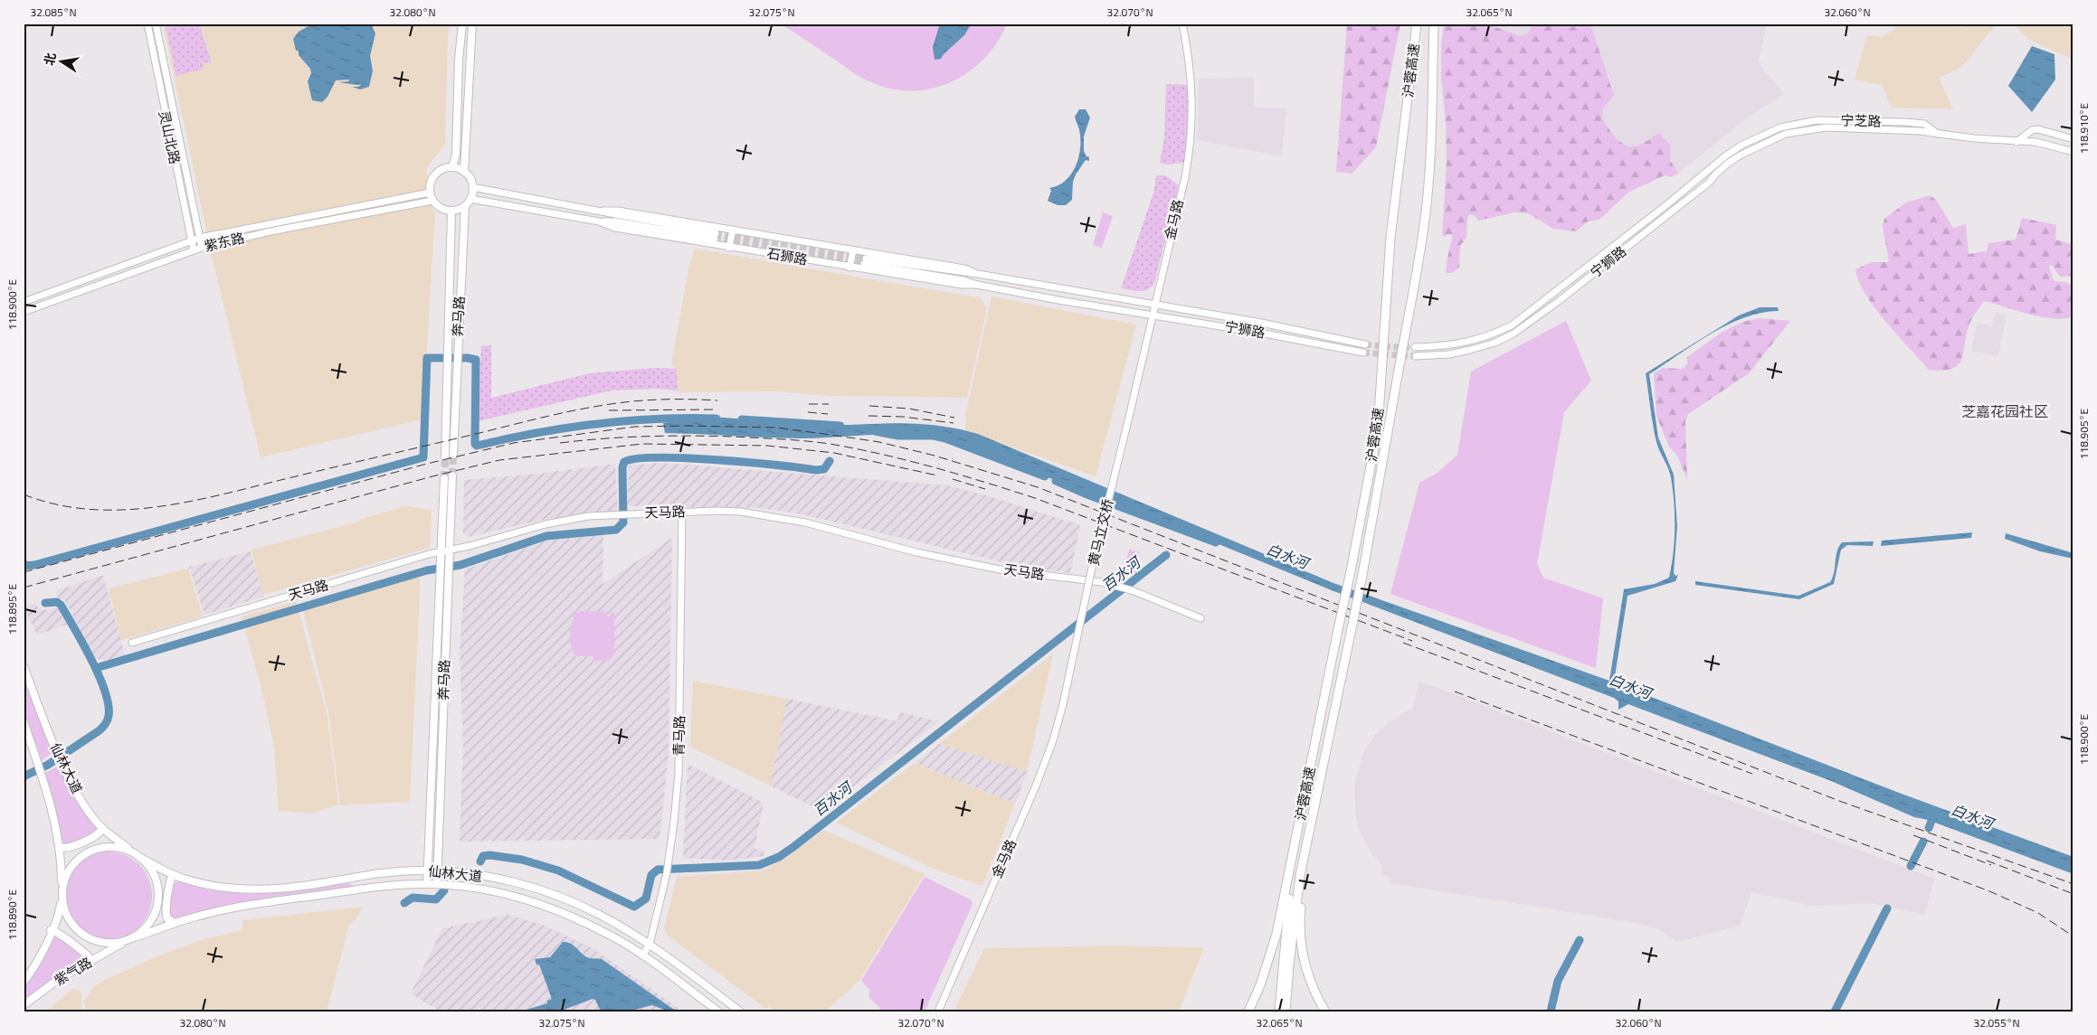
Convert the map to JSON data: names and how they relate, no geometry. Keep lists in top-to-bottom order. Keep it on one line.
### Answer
{"streets":{"highway":["沪蓉高速"],"main road":["宁芝路","灵山北路","金马路","紫东路","石狮路","宁狮路","奔马路","天马路","黄马立交桥","青马路","仙林大道","紫气路"]},"crossings":[["宁芝路","宁狮路"],["灵山北路","紫东路"],["金马路","石狮路"],["金马路","宁狮路"],["金马路","黄马立交桥"],["紫东路","石狮路"],["紫东路","奔马路"],["石狮路","宁狮路"],["石狮路","奔马路"],["奔马路","天马路"],["奔马路","仙林大道"],["天马路","青马路"],["青马路","仙林大道"],["仙林大道","紫气路"]],"districts":["芝嘉花园社区"],"water":["白水河","百水河"],"north":"left","coordinates":["32.085°N","32.080°N","32.075°N","32.070°N","32.065°N","32.060°N","118.910°E","118.900°E","118.905°E","118.895°E","118.890°E","32.055°N"]}
